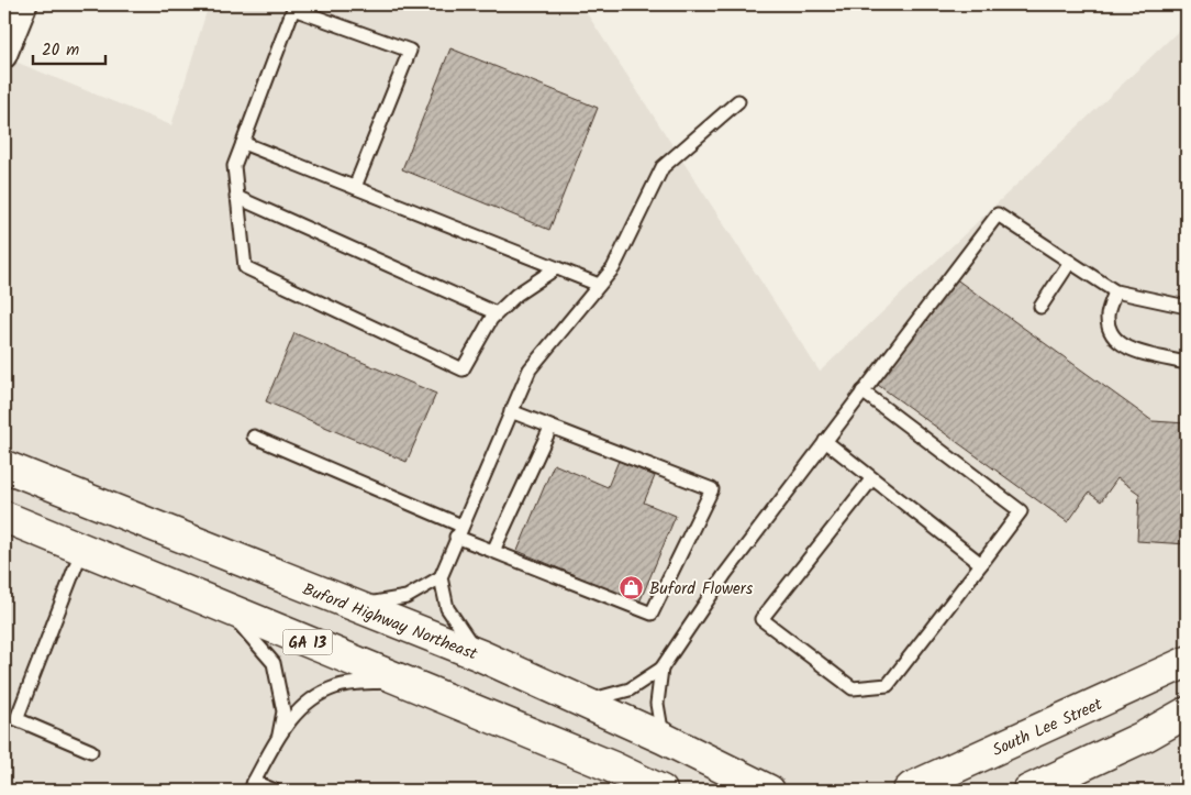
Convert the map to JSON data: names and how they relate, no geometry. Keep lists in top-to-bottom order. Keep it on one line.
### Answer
{"streets":{"main road":["Buford Highway Northeast","GA 13","South Lee Street"]},"places":{"shop":["Buford Flowers"]},"scale_bar":"20 m"}
